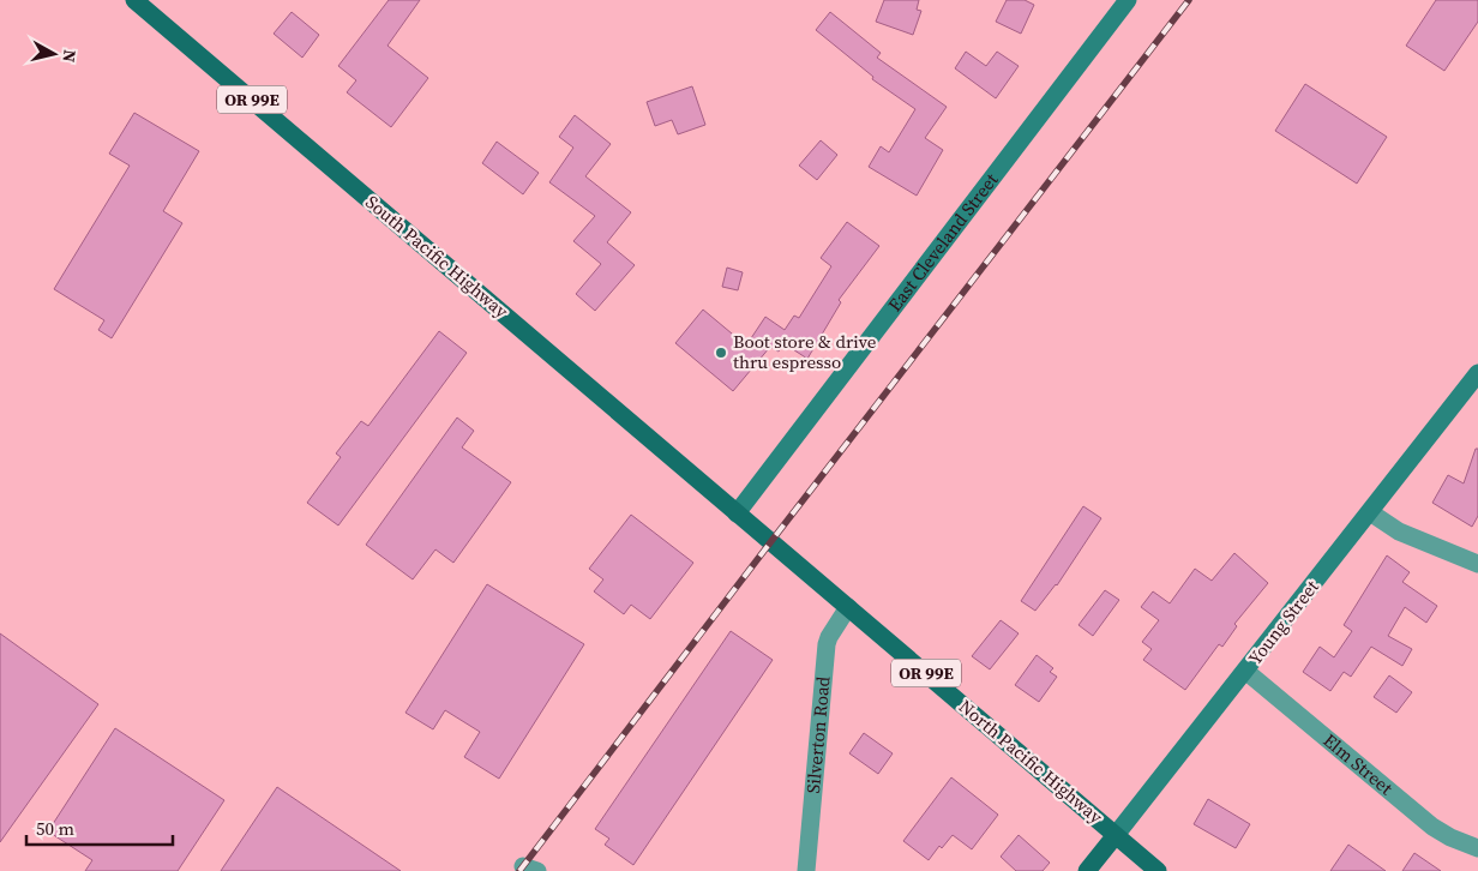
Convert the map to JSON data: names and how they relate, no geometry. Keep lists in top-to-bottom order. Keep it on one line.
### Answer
{"streets":{"main road":["OR 99E","South Pacific Highway","Young Street","North Pacific Highway"],"street":["East Cleveland Street","Silverton Road","Elm Street"]},"crossings":[["East Cleveland Street","South Pacific Highway"],["East Cleveland Street","North Pacific Highway"],["South Pacific Highway","North Pacific Highway"],["Young Street","North Pacific Highway"],["Young Street","Elm Street"],["Silverton Road","North Pacific Highway"]],"places":["Boot store & drive thru espresso"],"scale_bar":"50 m","north":"right"}
